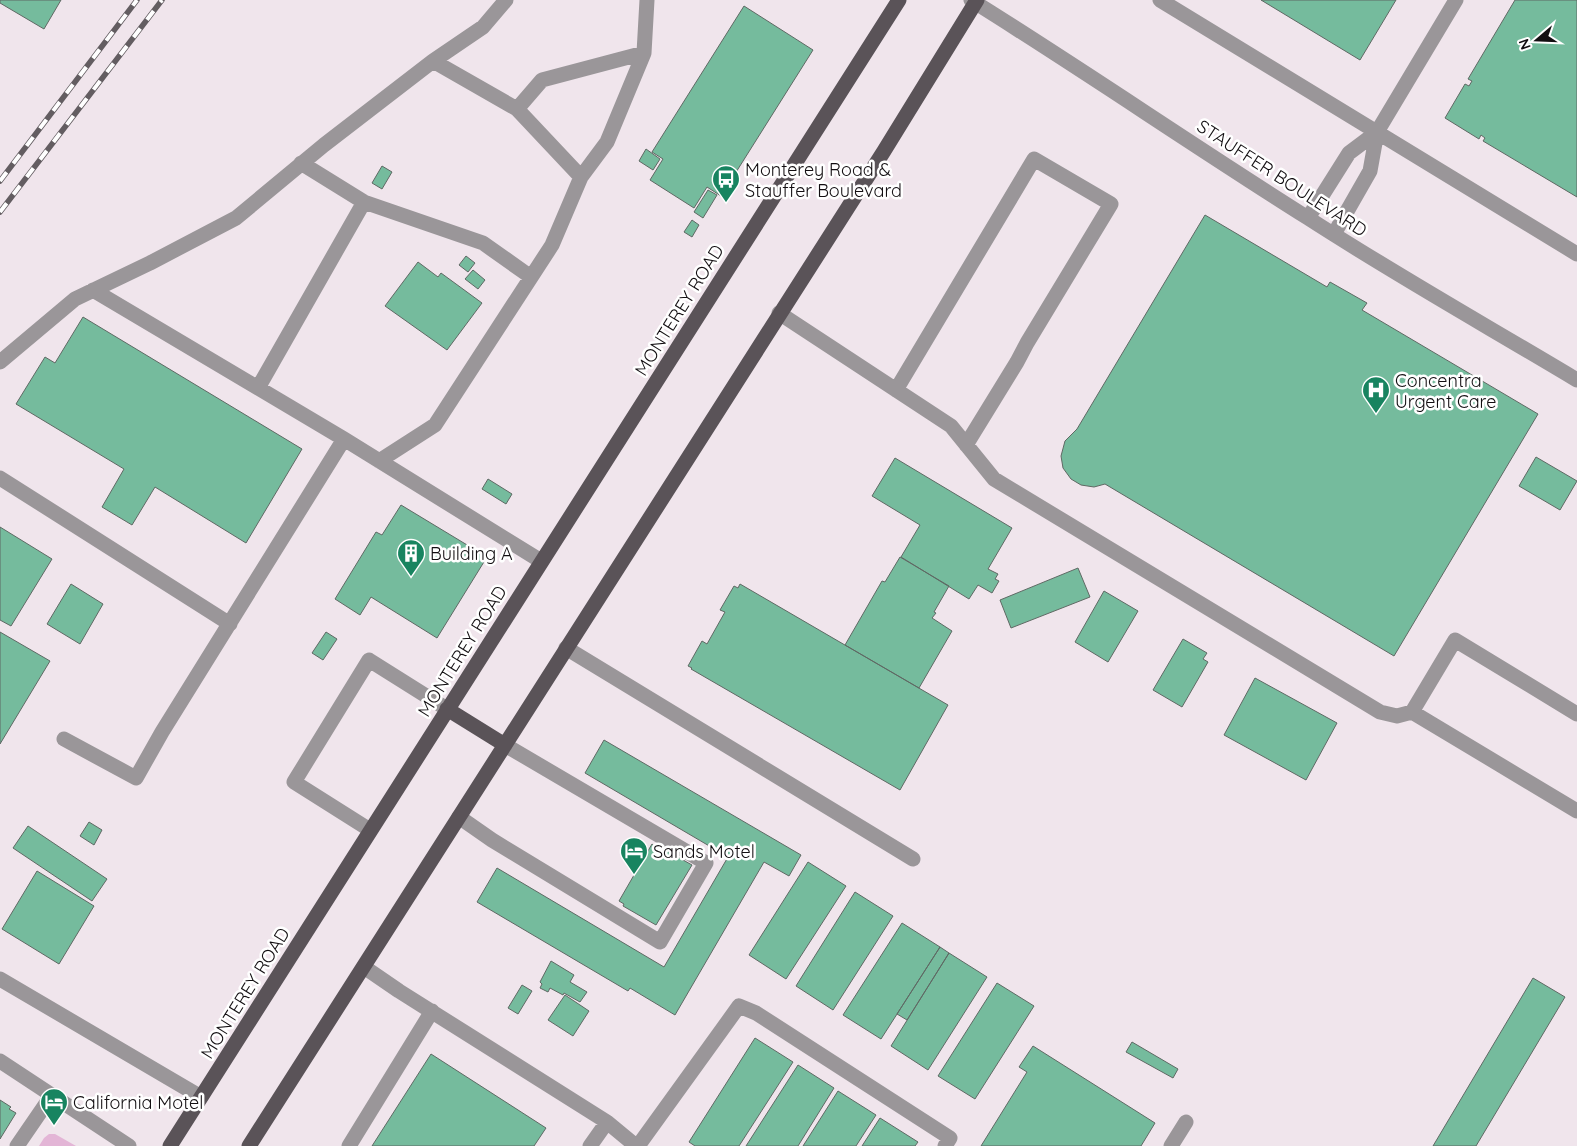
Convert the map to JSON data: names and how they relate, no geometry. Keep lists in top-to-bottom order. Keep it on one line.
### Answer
{"streets":{"main road":["MONTEREY ROAD"],"street":["STAUFFER BOULEVARD"]},"places":{"bus stop":["Monterey Road & Stauffer Boulevard"],"hospital":["Concentra Urgent Care"],"building":["Building A"],"hotel":["Sands Motel","California Motel"]},"north":"left"}
